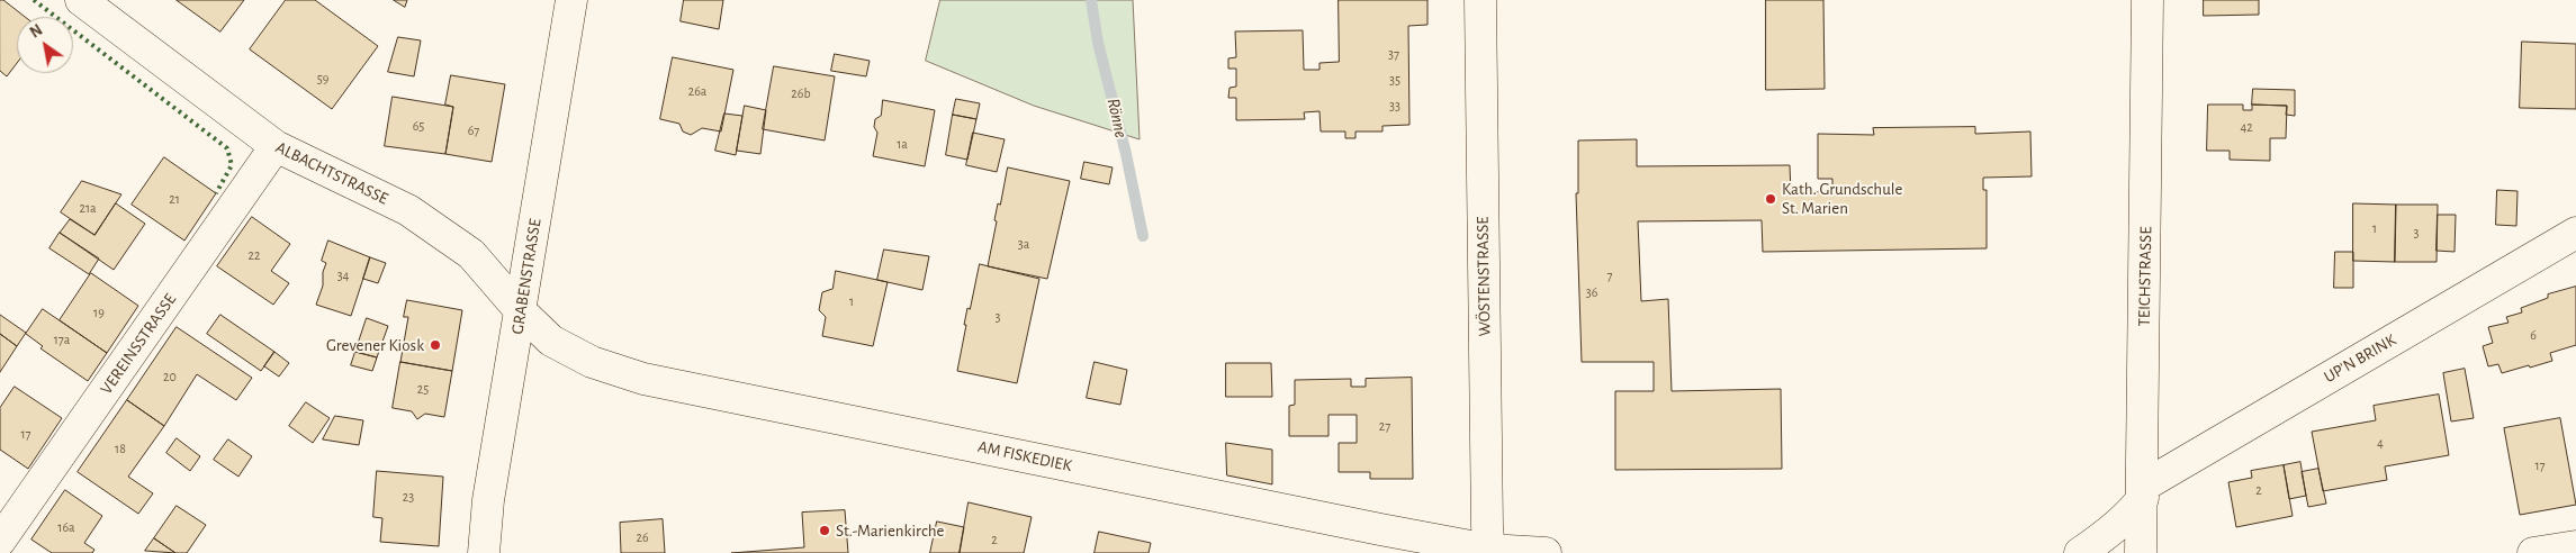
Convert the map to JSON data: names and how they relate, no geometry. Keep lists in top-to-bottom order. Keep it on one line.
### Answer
{"streets":{"street":["ALBACHTSTRASSE","GRABENSTRASSE","WÖSTENSTRASSE","TEICHSTRASSE","VEREINSSTRASSE","UP'N BRINK","AM FISKEDIEK"]},"crossings":[["ALBACHTSTRASSE","GRABENSTRASSE"],["ALBACHTSTRASSE","VEREINSSTRASSE"],["ALBACHTSTRASSE","AM FISKEDIEK"],["GRABENSTRASSE","AM FISKEDIEK"],["WÖSTENSTRASSE","AM FISKEDIEK"],["TEICHSTRASSE","UP'N BRINK"]],"water":["Rönne"],"places":["Kath. Grundschule St. Marien","Grevener Kiosk","St.-Marienkirche"],"house_numbers":["37","59","35","26a","26b","33","65","42","67","1a","21","21a","1","3","3a","22","34","7","36","1","19","3","6","17a","20","25","27","17","4","18","17","2","23","16a","26","2"],"north":"top left"}
